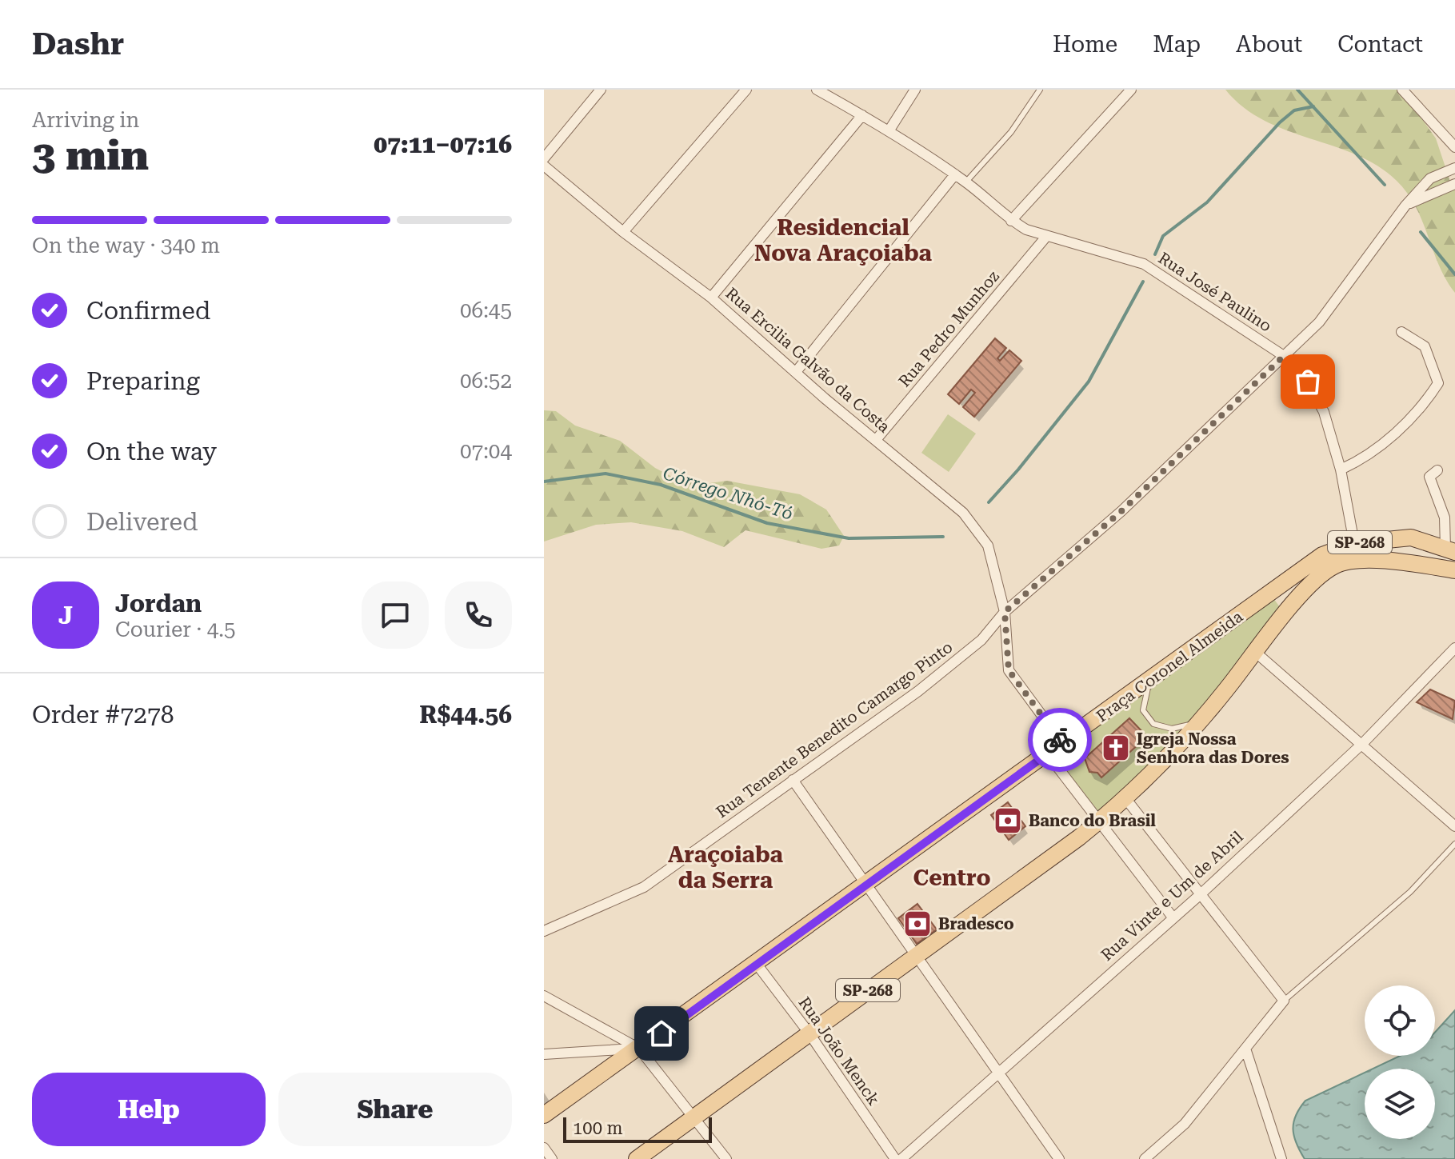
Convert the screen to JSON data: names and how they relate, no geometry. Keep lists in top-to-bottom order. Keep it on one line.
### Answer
{"streets":{"main road":["SP-268","Praça Coronel Almeida"],"street":["Rua José Paulino","Rua Pedro Munhoz","Rua Ercilia Galvão da Costa","Rua Tenente Benedito Camargo Pinto","Rua Vinte e Um de Abril","Rua João Menck"]},"crossings":[["Rua José Paulino","Rua Pedro Munhoz"],["Rua José Paulino","SP-268"],["Rua José Paulino","Praça Coronel Almeida"],["Rua José Paulino","Rua Tenente Benedito Camargo Pinto"],["Rua Pedro Munhoz","Rua Ercilia Galvão da Costa"],["Rua Ercilia Galvão da Costa","SP-268"],["Rua Ercilia Galvão da Costa","Praça Coronel Almeida"],["Rua Ercilia Galvão da Costa","Rua Tenente Benedito Camargo Pinto"],["SP-268","Praça Coronel Almeida"],["SP-268","Rua João Menck"]],"districts":["Residencial Nova Araçoiaba","Araçoiaba da Serra","Centro"],"water":["Córrego Nhó-Tó"],"places":{"church":["Igreja Nossa Senhora das Dores"],"bank":["Banco do Brasil","Bradesco"]},"scale_bar":"100 m","page":{"header":"Dashr","nav":["Home","Map","About","Contact"],"heading":["3 min","Arriving in","07:11–07:16"],"panel":["Jordan","Courier · 4.5","Order #7278","R$44.56"],"bar":"On the way · 340 m","list":[["Confirmed","06:45"],["Preparing","06:52"],["On the way","07:04"],"Delivered"],"round":"J","buttons":["Help","Share"],"scale":"100 m"}}
